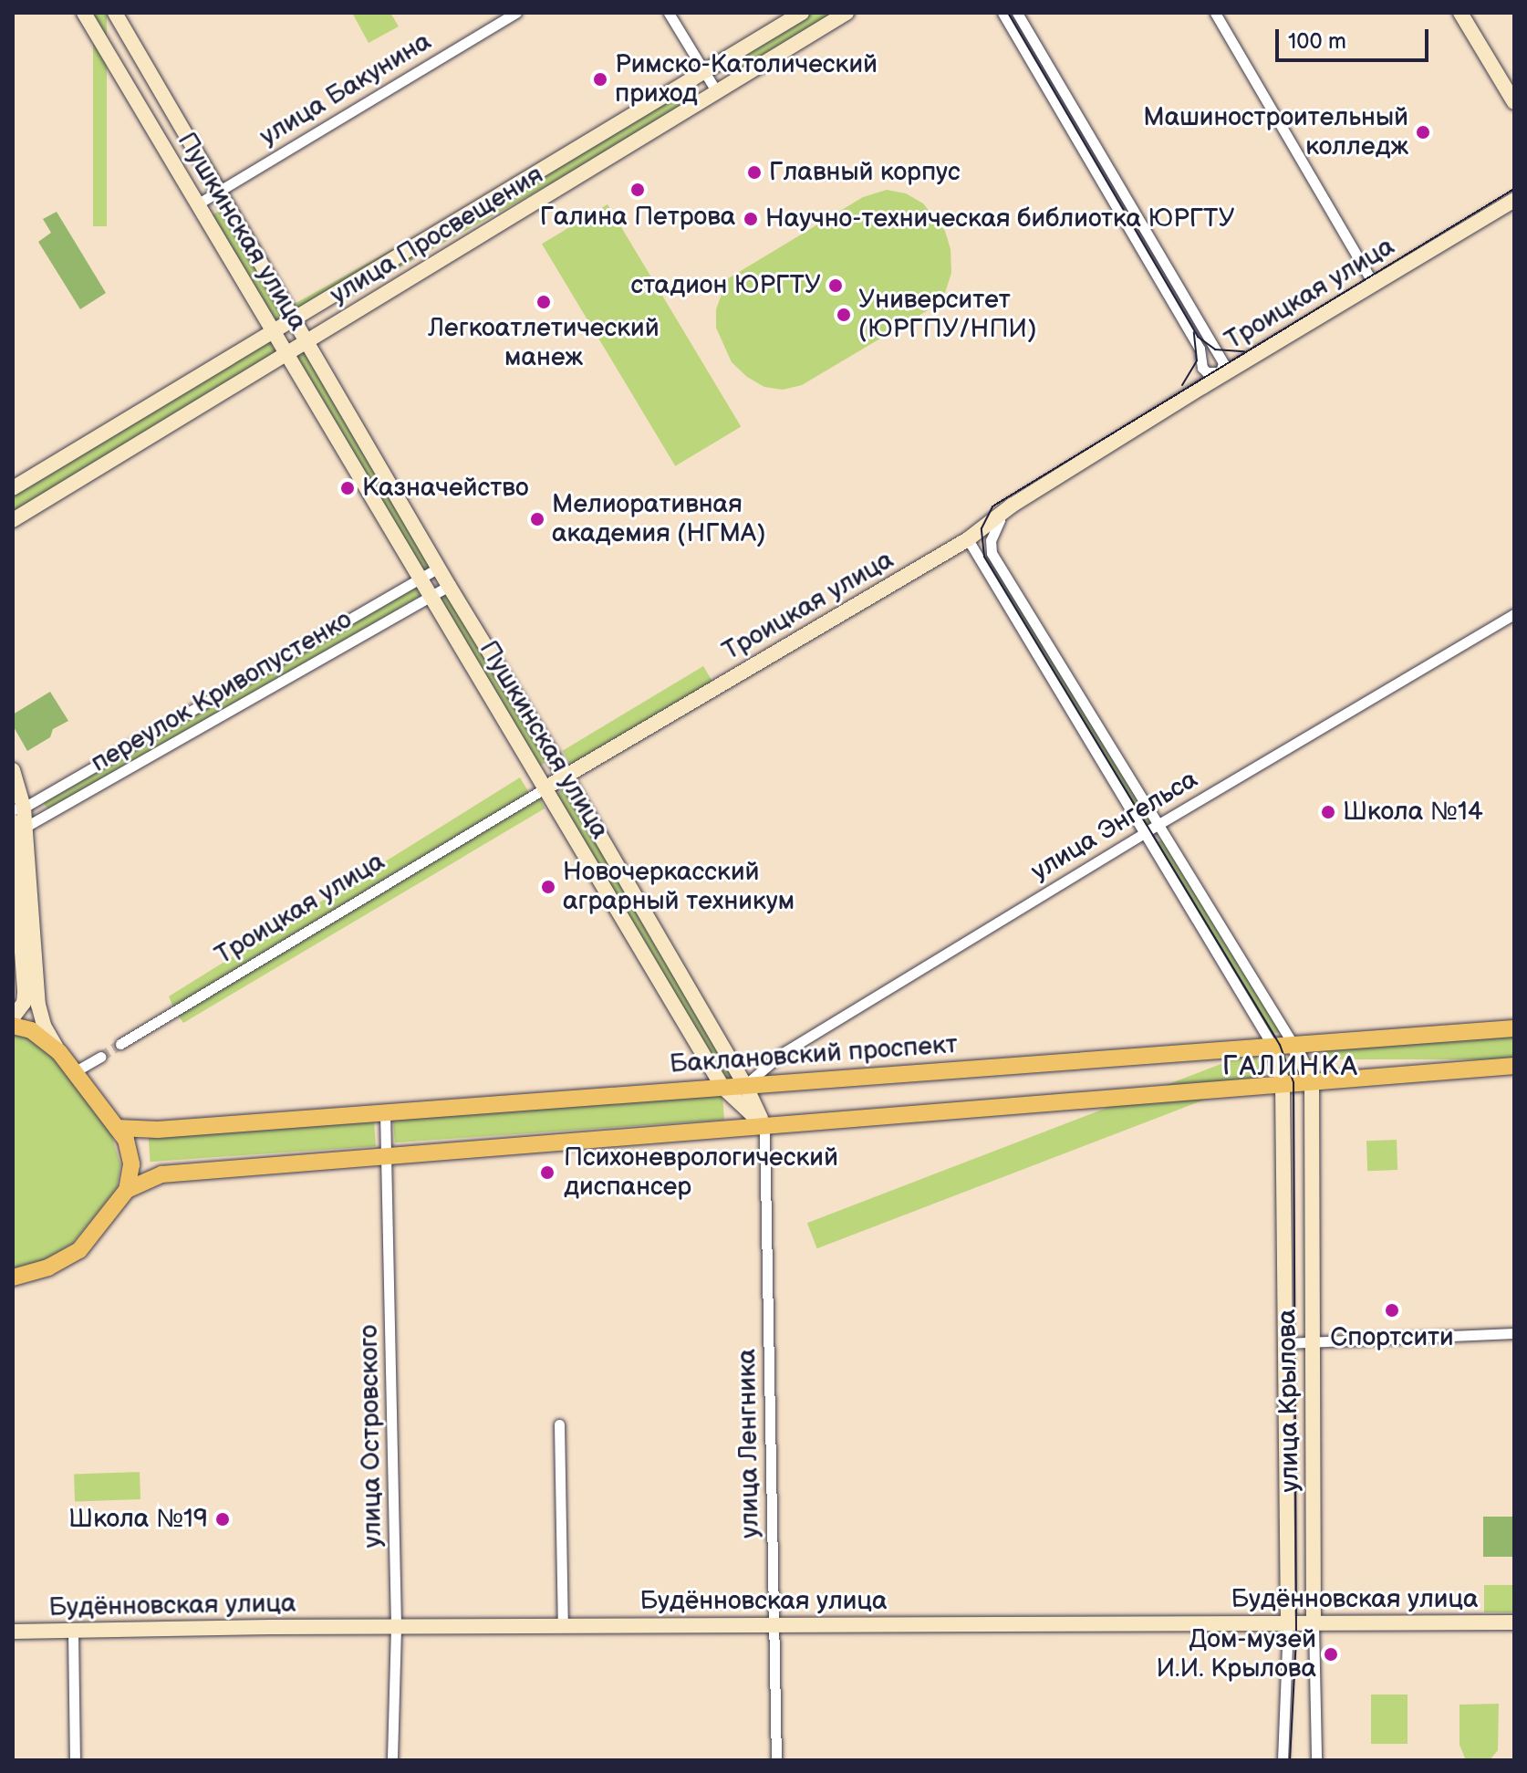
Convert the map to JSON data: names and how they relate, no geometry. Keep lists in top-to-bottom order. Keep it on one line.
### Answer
{"streets":{"main road":["Баклановский проспект"],"street":["улица Бакунина","Пушкинская улица","улица Просвещения","Троицкая улица","переулок Кривопустенко","улица Энгельса","улица Крылова","улица Островского","улица Ленгника","Будённовская улица"]},"crossings":[["улица Бакунина","Пушкинская улица"],["Пушкинская улица","улица Просвещения"],["Пушкинская улица","Троицкая улица"],["Пушкинская улица","переулок Кривопустенко"],["Пушкинская улица","улица Энгельса"],["Пушкинская улица","Баклановский проспект"],["Пушкинская улица","улица Ленгника"],["улица Энгельса","Баклановский проспект"],["Баклановский проспект","улица Крылова"],["Баклановский проспект","улица Островского"],["улица Крылова","Будённовская улица"],["улица Островского","Будённовская улица"],["улица Ленгника","Будённовская улица"]],"districts":["ГАЛИНКА"],"places":["Римско-Католический приход","Машиностроительный колледж","Главный корпус","Галина Петрова","Научно-техническая библиотка ЮРГТУ","стадион ЮРГТУ","Легкоатлетический манеж","Университет (ЮРГПУ/НПИ)","Казначейство","Мелиоративная академия (НГМА)","Школа №14","Новочеркасский аграрный техникум","Психоневрологический диспансер","Спортсити","Школа №19","Дом-музей И.И. Крылова"],"scale_bar":"100 m"}
